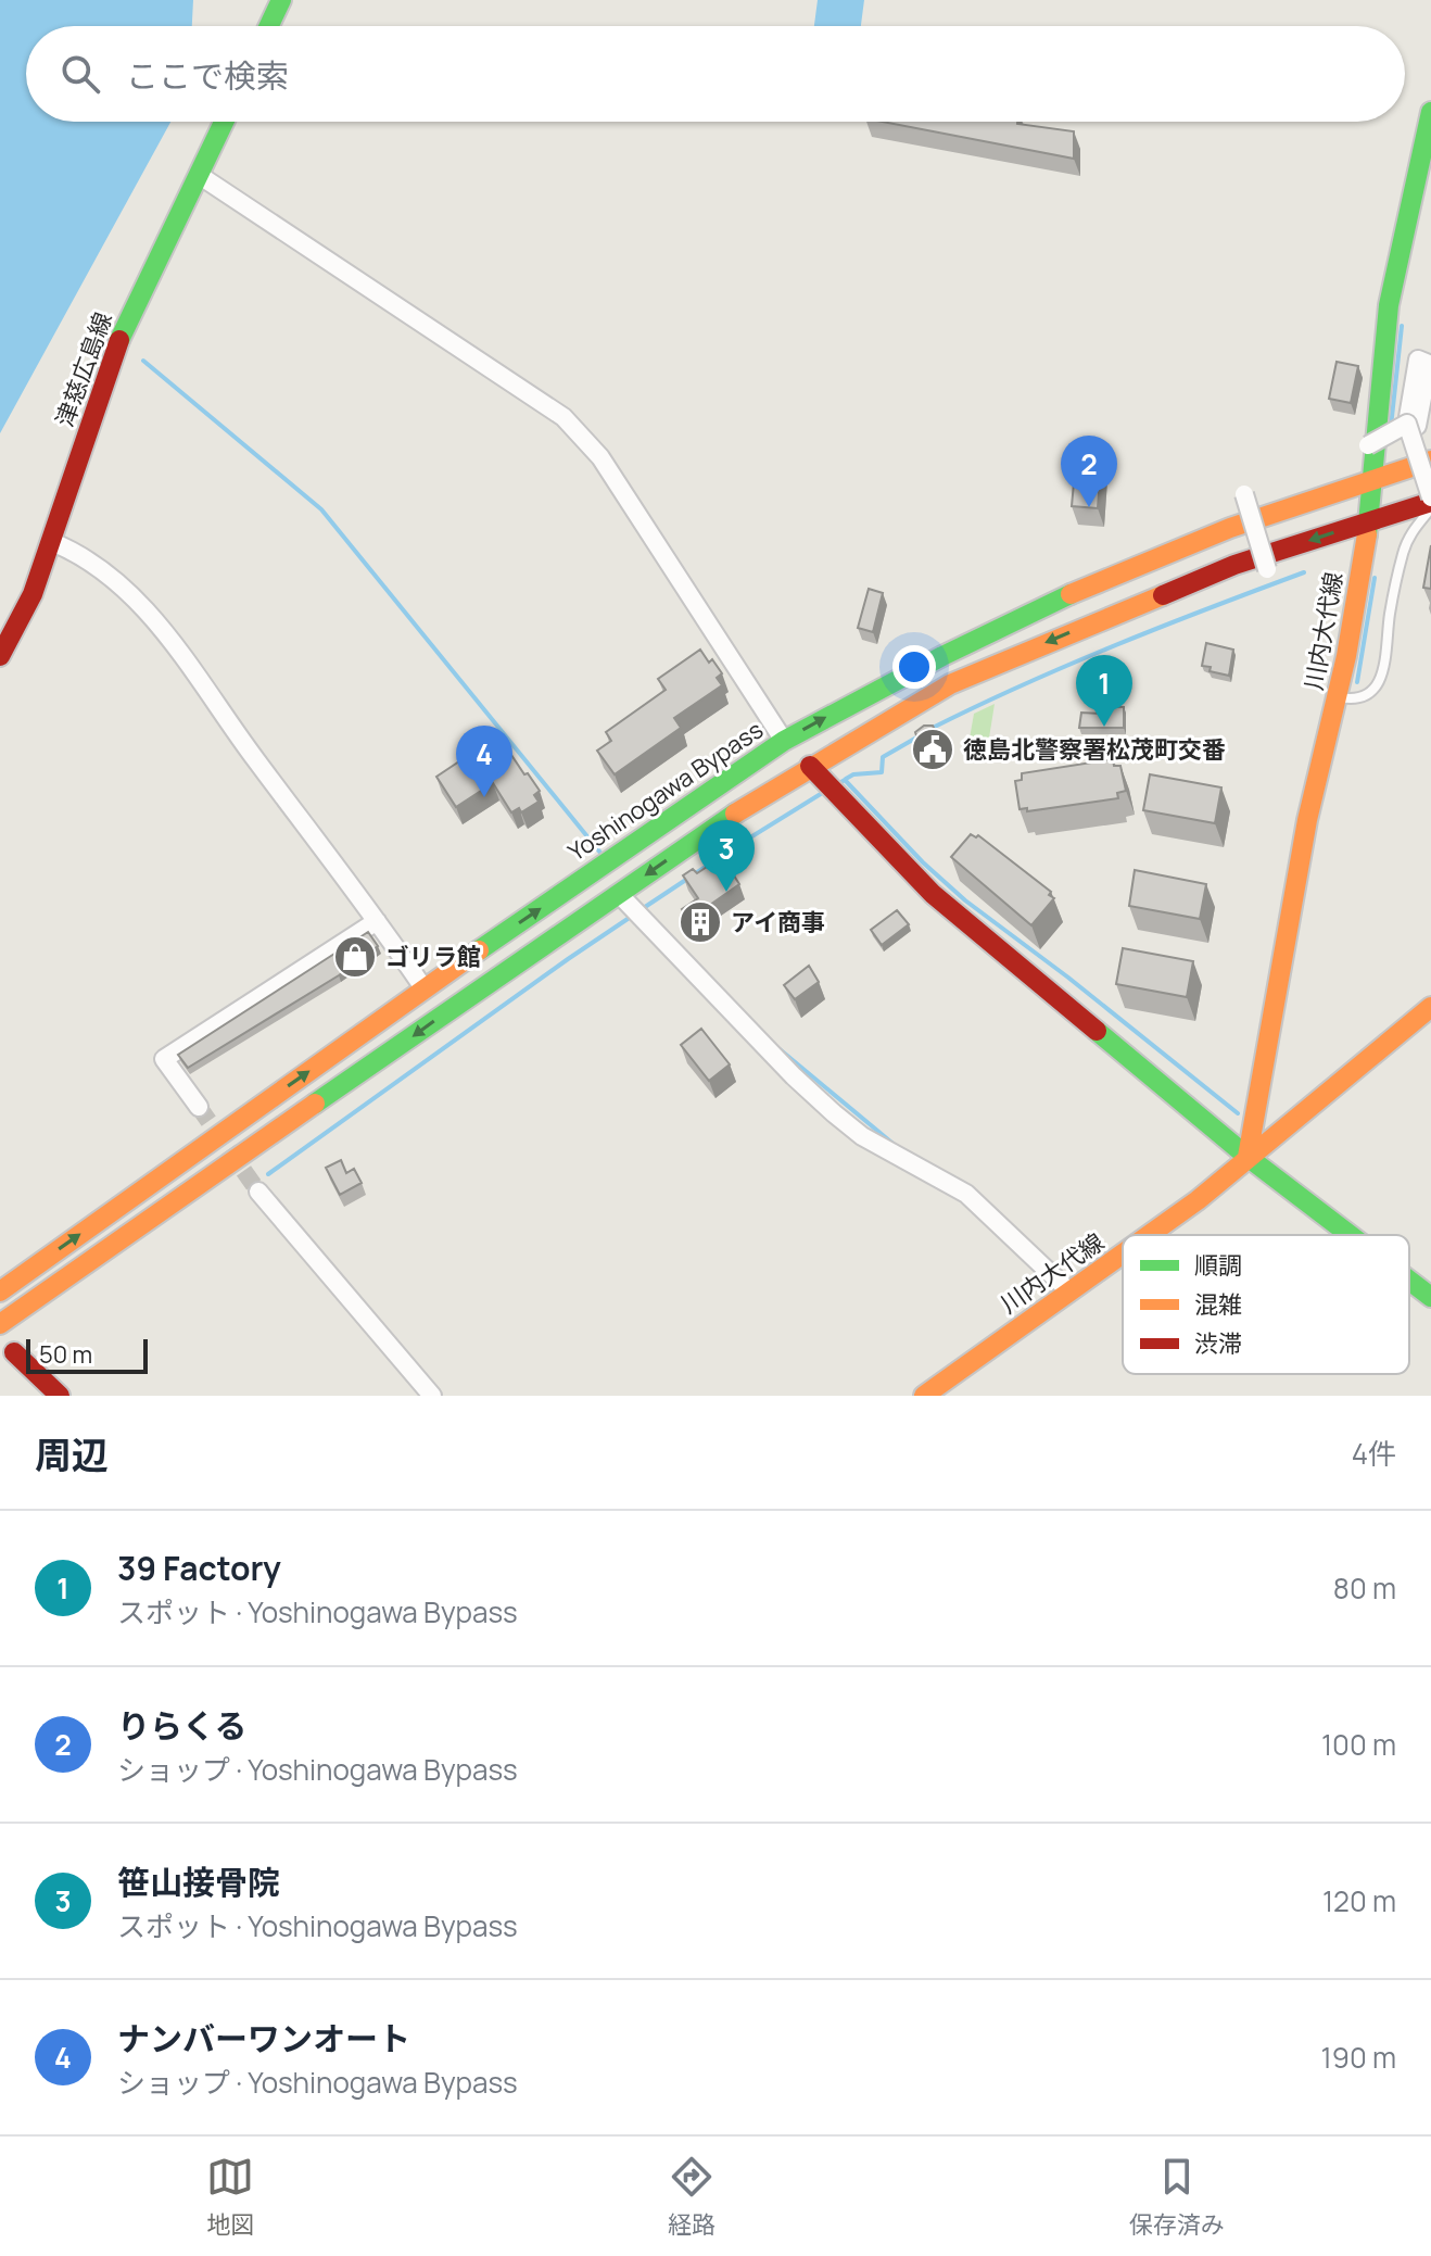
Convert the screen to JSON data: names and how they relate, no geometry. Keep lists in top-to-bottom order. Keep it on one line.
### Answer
{"streets":{"main road":["津慈広島線","川内大代線","Yoshinogawa Bypass"]},"crossings":[["川内大代線","Yoshinogawa Bypass"]],"places":{"public building":["徳島北警察署松茂町交番"],"building":["アイ商事"],"shop":["ゴリラ館"]},"legend":["順調","混雑","渋滞"],"scale_bar":"50 m","page":{"search":"ここで検索","pins":["2","1","4","3"],"scale":"50 m","heading":["周辺","4件"],"list":[{"mark":"1","name":"39 Factory","note":"スポット · Yoshinogawa Bypass","value":"80 m"},{"mark":"2","name":"りらくる","note":"ショップ · Yoshinogawa Bypass","value":"100 m"},{"mark":"3","name":"笹山接骨院","note":"スポット · Yoshinogawa Bypass","value":"120 m"},{"mark":"4","name":"ナンバーワンオート","note":"ショップ · Yoshinogawa Bypass","value":"190 m"}],"nav":["地図","経路","保存済み"]}}
